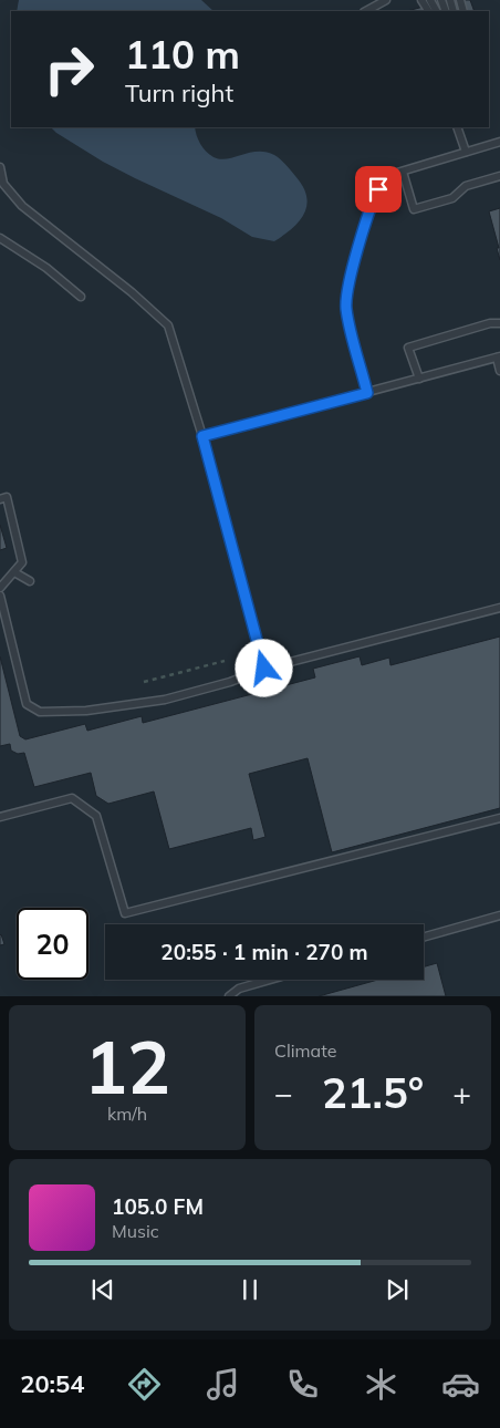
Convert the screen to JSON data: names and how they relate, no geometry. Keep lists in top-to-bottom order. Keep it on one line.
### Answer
{"page":{"turn":["110 m","Turn right"],"limit":"20","trip":"20:55 · 1 min · 270 m","tile":[["12","km/h"],"Climate"],"heat":["−","21.5°","+"],"song":["105.0 FM","Music"],"tabs":"20:54"}}
